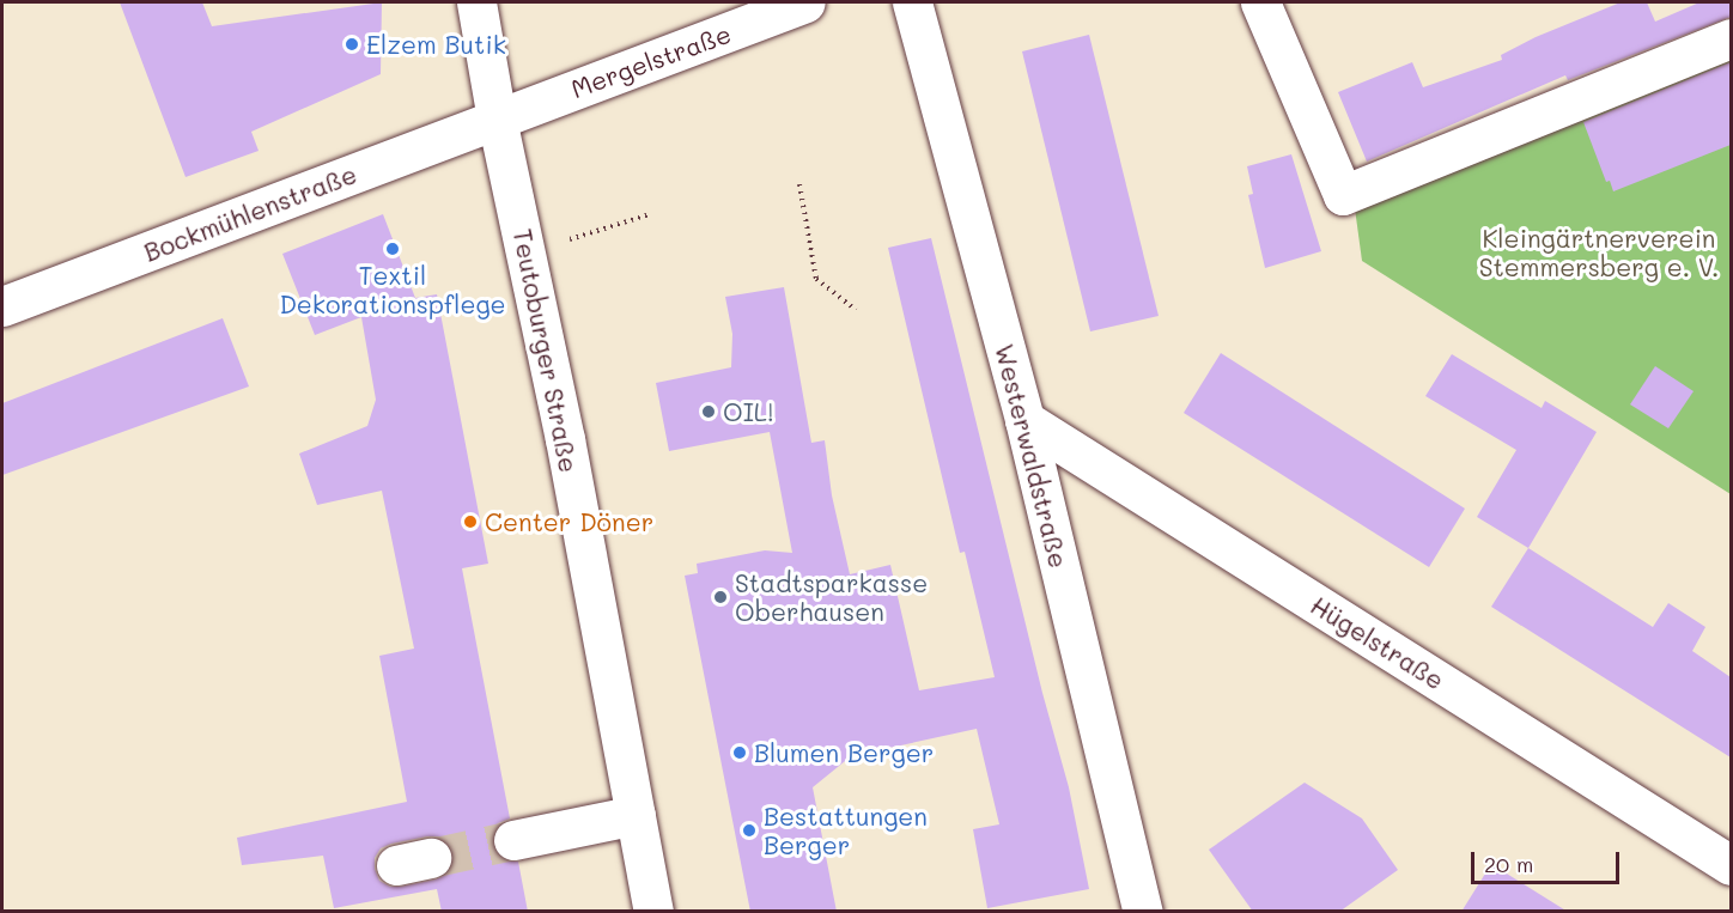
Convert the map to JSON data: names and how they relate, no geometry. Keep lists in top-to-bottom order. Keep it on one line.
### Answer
{"streets":{"street":["Mergelstraße","Bockmühlenstraße","Teutoburger Straße","Westerwaldstraße","Hügelstraße"]},"crossings":[["Mergelstraße","Bockmühlenstraße"],["Mergelstraße","Teutoburger Straße"],["Bockmühlenstraße","Teutoburger Straße"],["Westerwaldstraße","Hügelstraße"]],"parks":["Kleingärtnerverein Stemmersberg e. V."],"places":["Elzem Butik","Textil Dekorationspflege","OIL!","Center Döner","Stadtsparkasse Oberhausen","Blumen Berger","Bestattungen Berger"],"scale_bar":"20 m"}
